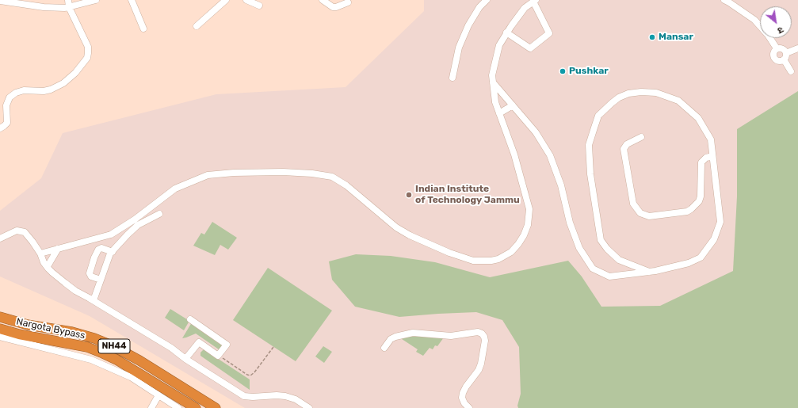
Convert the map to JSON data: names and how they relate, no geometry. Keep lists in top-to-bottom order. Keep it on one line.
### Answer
{"streets":{"highway":["Nargota Bypass","NH44"]},"places":["Mansar","Pushkar","Indian Institute of Technology Jammu"],"north":"bottom right"}
